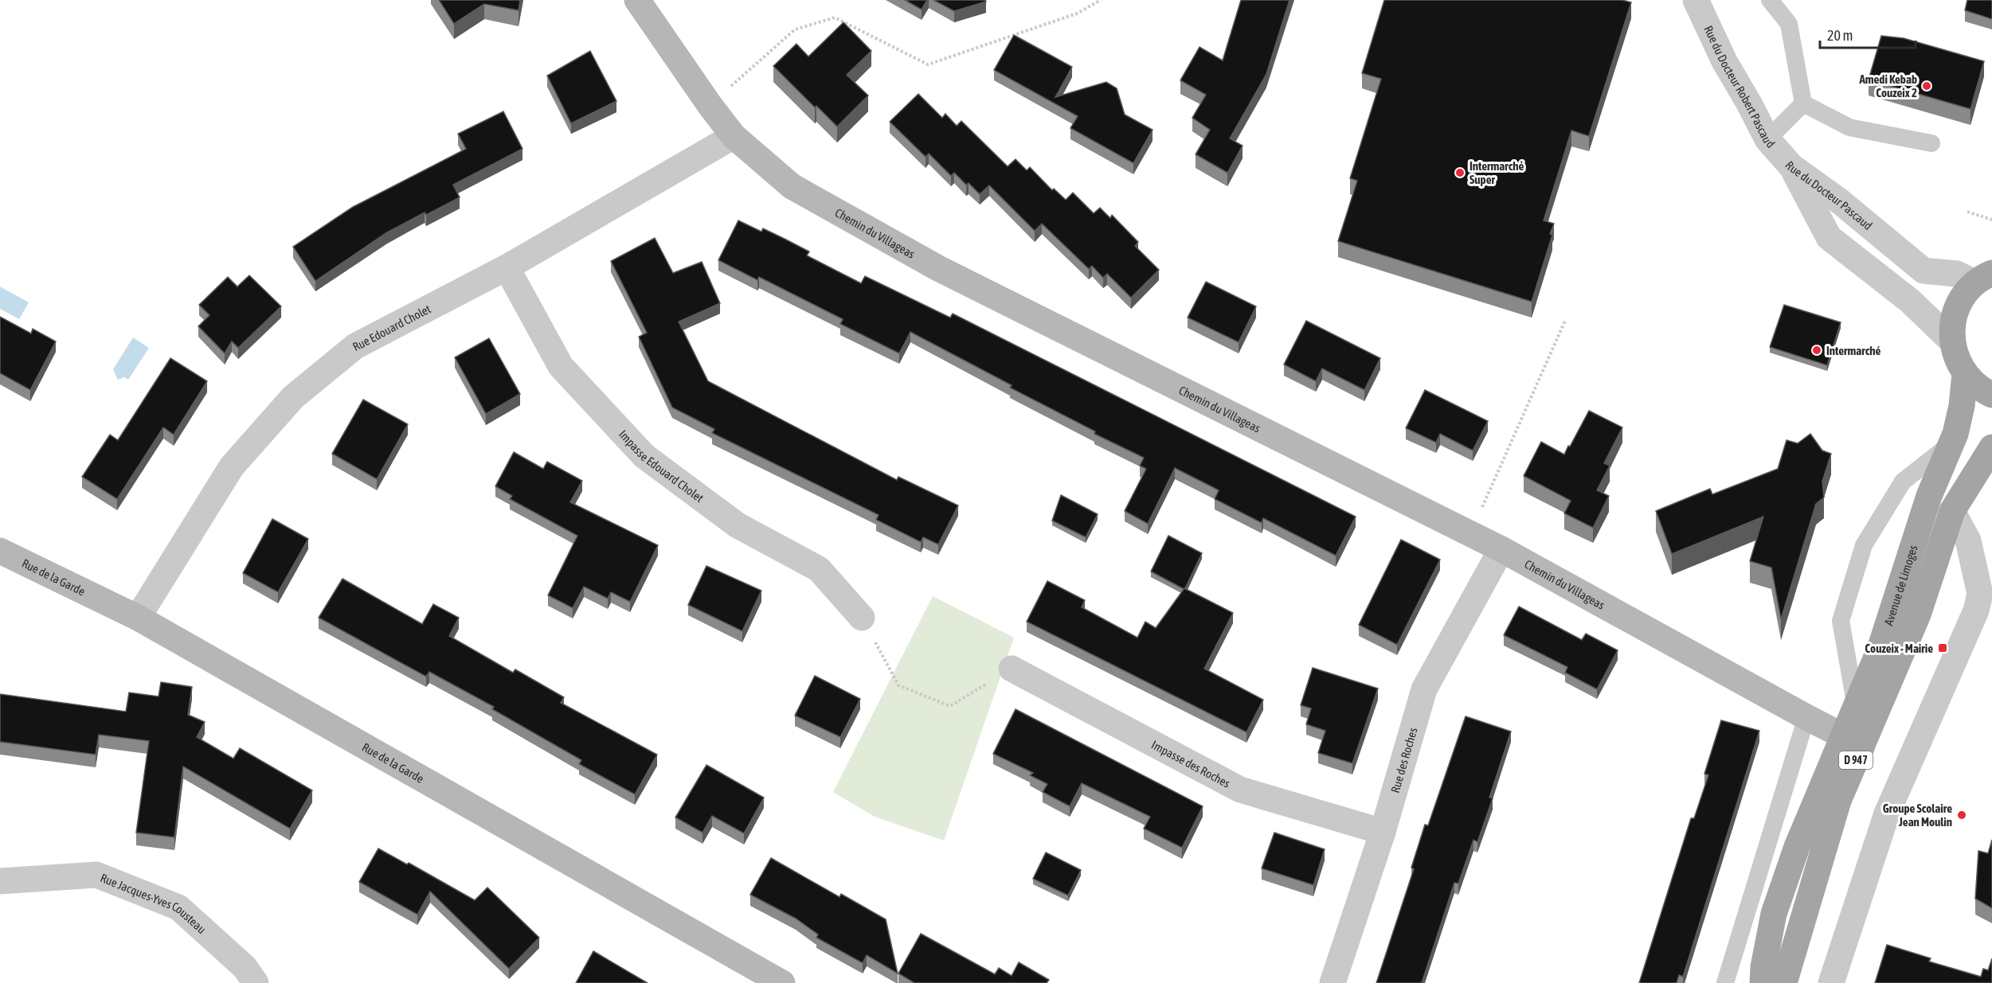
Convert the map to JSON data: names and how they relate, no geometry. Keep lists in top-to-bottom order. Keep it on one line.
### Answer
{"streets":{"main road":["Avenue de Limoges","D 947"],"street":["Rue du Docteur Robert Pascaud","Rue du Docteur Pascaud","Chemin du Villageas","Rue Edouard Cholet","Impasse Edouard Cholet","Rue de la Garde","Rue des Roches","Impasse des Roches","Rue Jacques-Yves Cousteau"]},"crossings":[["Rue du Docteur Robert Pascaud","Rue du Docteur Pascaud"],["Chemin du Villageas","Rue Edouard Cholet"],["Chemin du Villageas","Avenue de Limoges"],["Chemin du Villageas","Rue des Roches"],["Chemin du Villageas","D 947"],["Rue Edouard Cholet","Impasse Edouard Cholet"],["Rue Edouard Cholet","Rue de la Garde"],["Avenue de Limoges","D 947"],["Rue des Roches","Impasse des Roches"]],"places":{"other":["Amedi Kebab Couzeix 2","Intermarché Super","Intermarché","Groupe Scolaire Jean Moulin"],"transit":["Couzeix - Mairie"]},"scale_bar":"20 m"}
